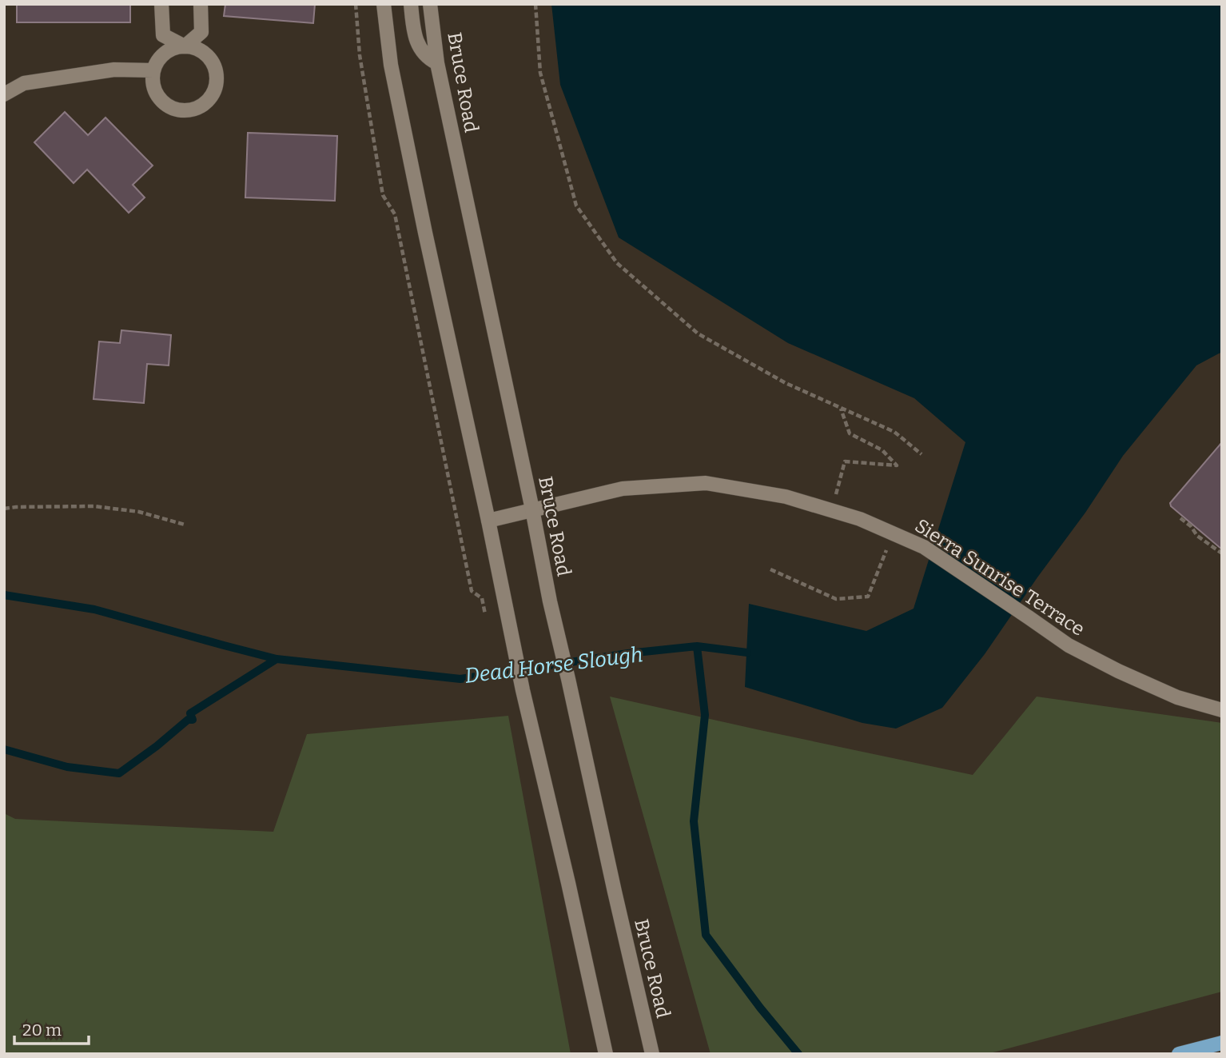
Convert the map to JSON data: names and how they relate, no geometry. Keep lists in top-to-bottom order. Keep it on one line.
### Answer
{"streets":{"main road":["Bruce Road","Sierra Sunrise Terrace"]},"crossings":[["Bruce Road","Sierra Sunrise Terrace"]],"water":["Dead Horse Slough"],"scale_bar":"20 m"}
